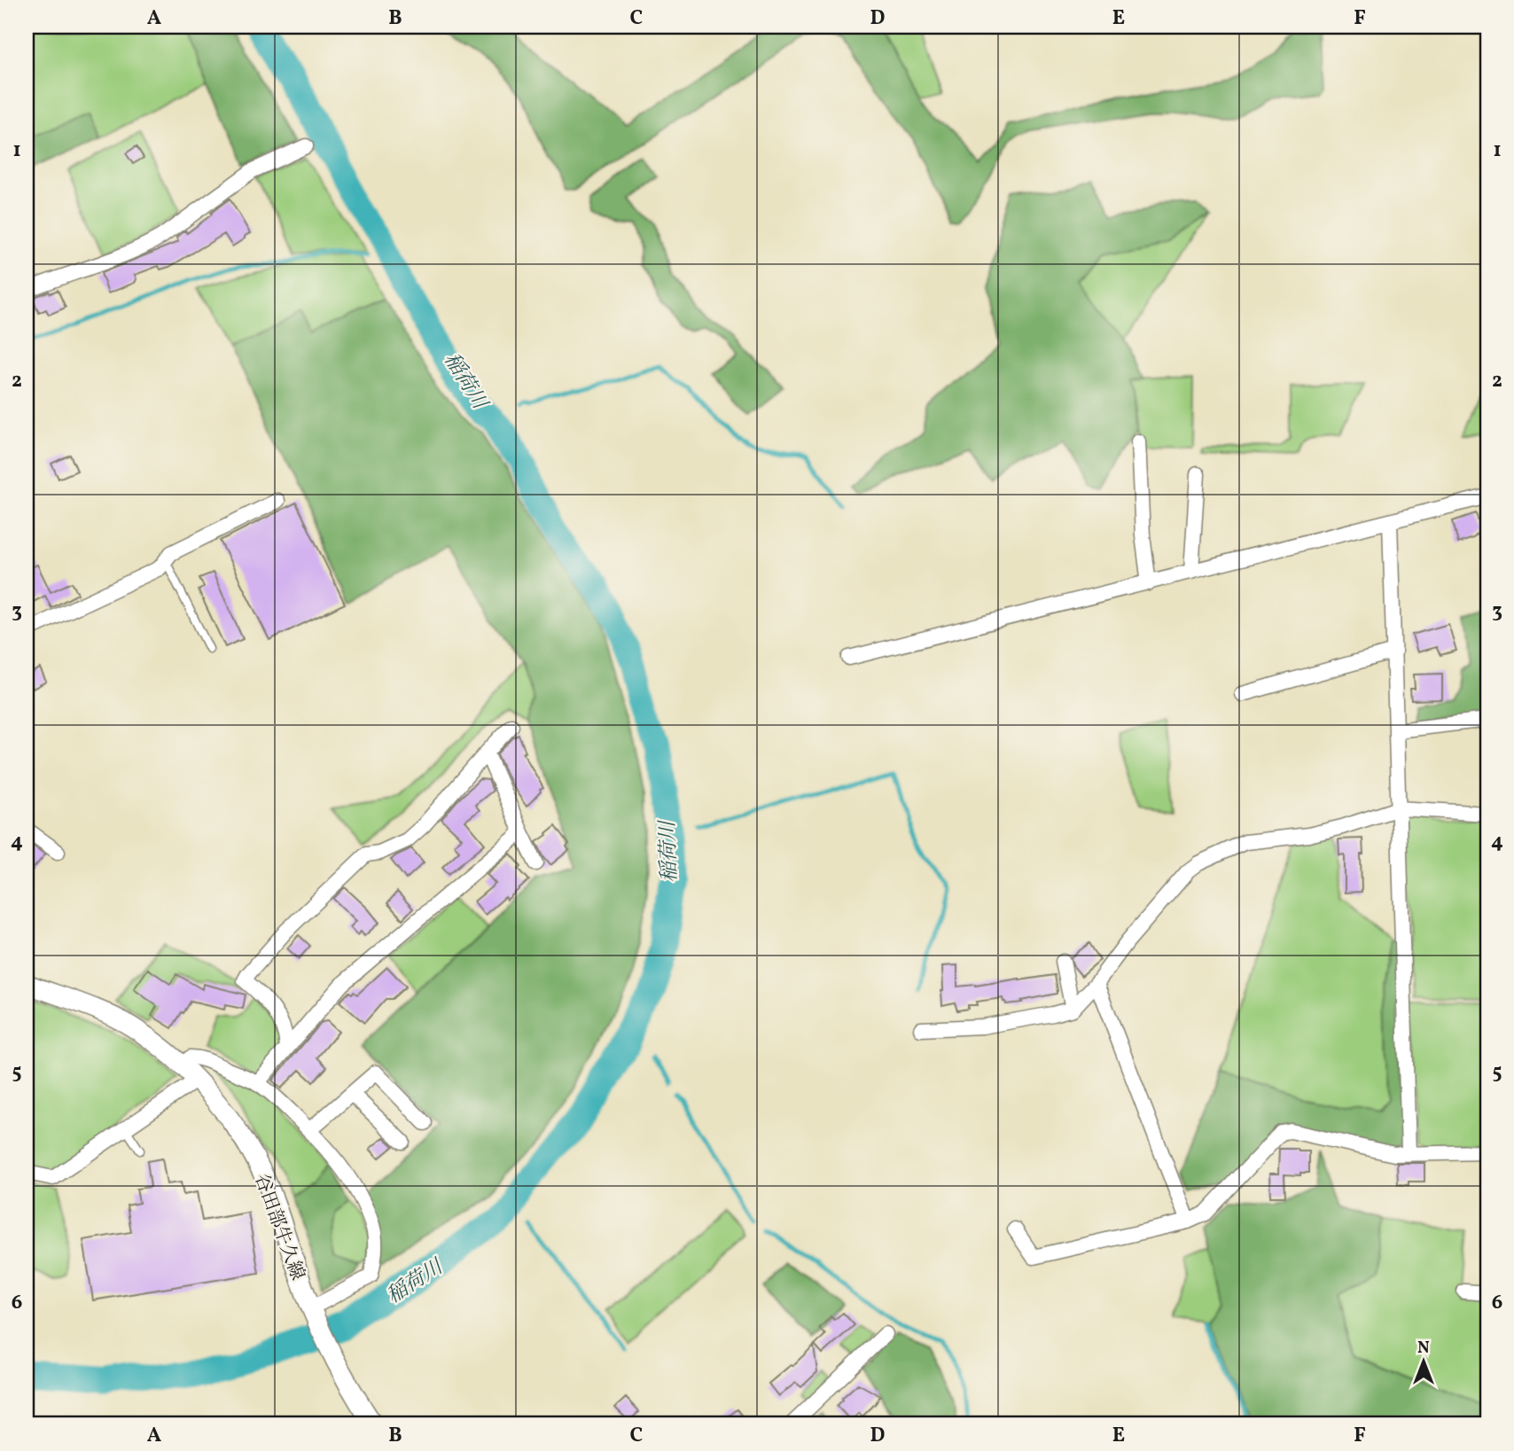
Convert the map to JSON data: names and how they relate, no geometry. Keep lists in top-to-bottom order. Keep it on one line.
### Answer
{"streets":{"main road":["谷田部牛久線"]},"water":["稲荷川"],"north":"top","grid":{"columns":["A","B","C","D","E","F"],"rows":["1","2","3","4","5","6"]}}
